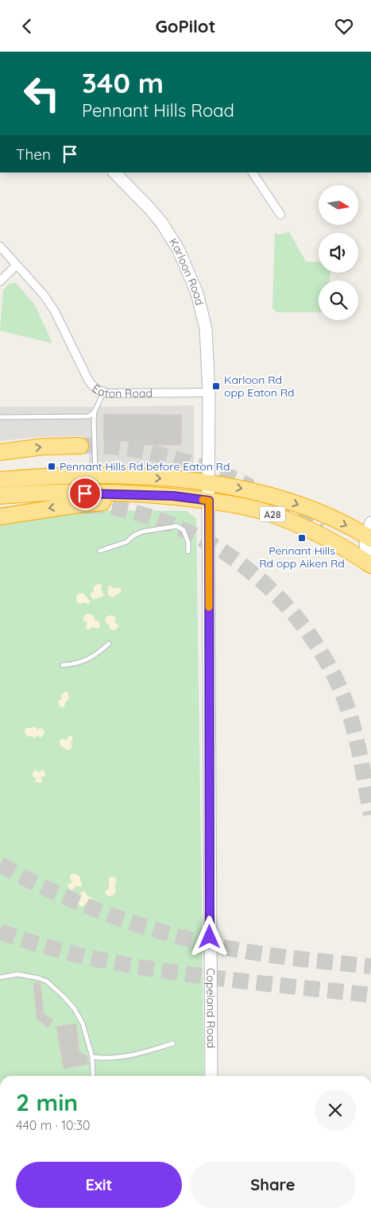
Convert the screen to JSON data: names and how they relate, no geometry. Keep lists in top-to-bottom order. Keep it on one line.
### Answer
{"streets":{"highway":["A28"],"main road":["Karloon Road","Copeland Road"],"street":["Eaton Road"]},"crossings":[["Karloon Road","Eaton Road"],["A28","Copeland Road"]],"places":{"transit":["Karloon Rd opp Eaton Rd","Pennant Hills Rd before Eaton Rd","Pennant Hills Rd opp Aiken Rd"]},"north":"right","page":{"header":"GoPilot","turn":["340 m","Pennant Hills Road"],"then":"Then","heading":["2 min","440 m · 10:30"],"buttons":["Exit","Share"]}}
